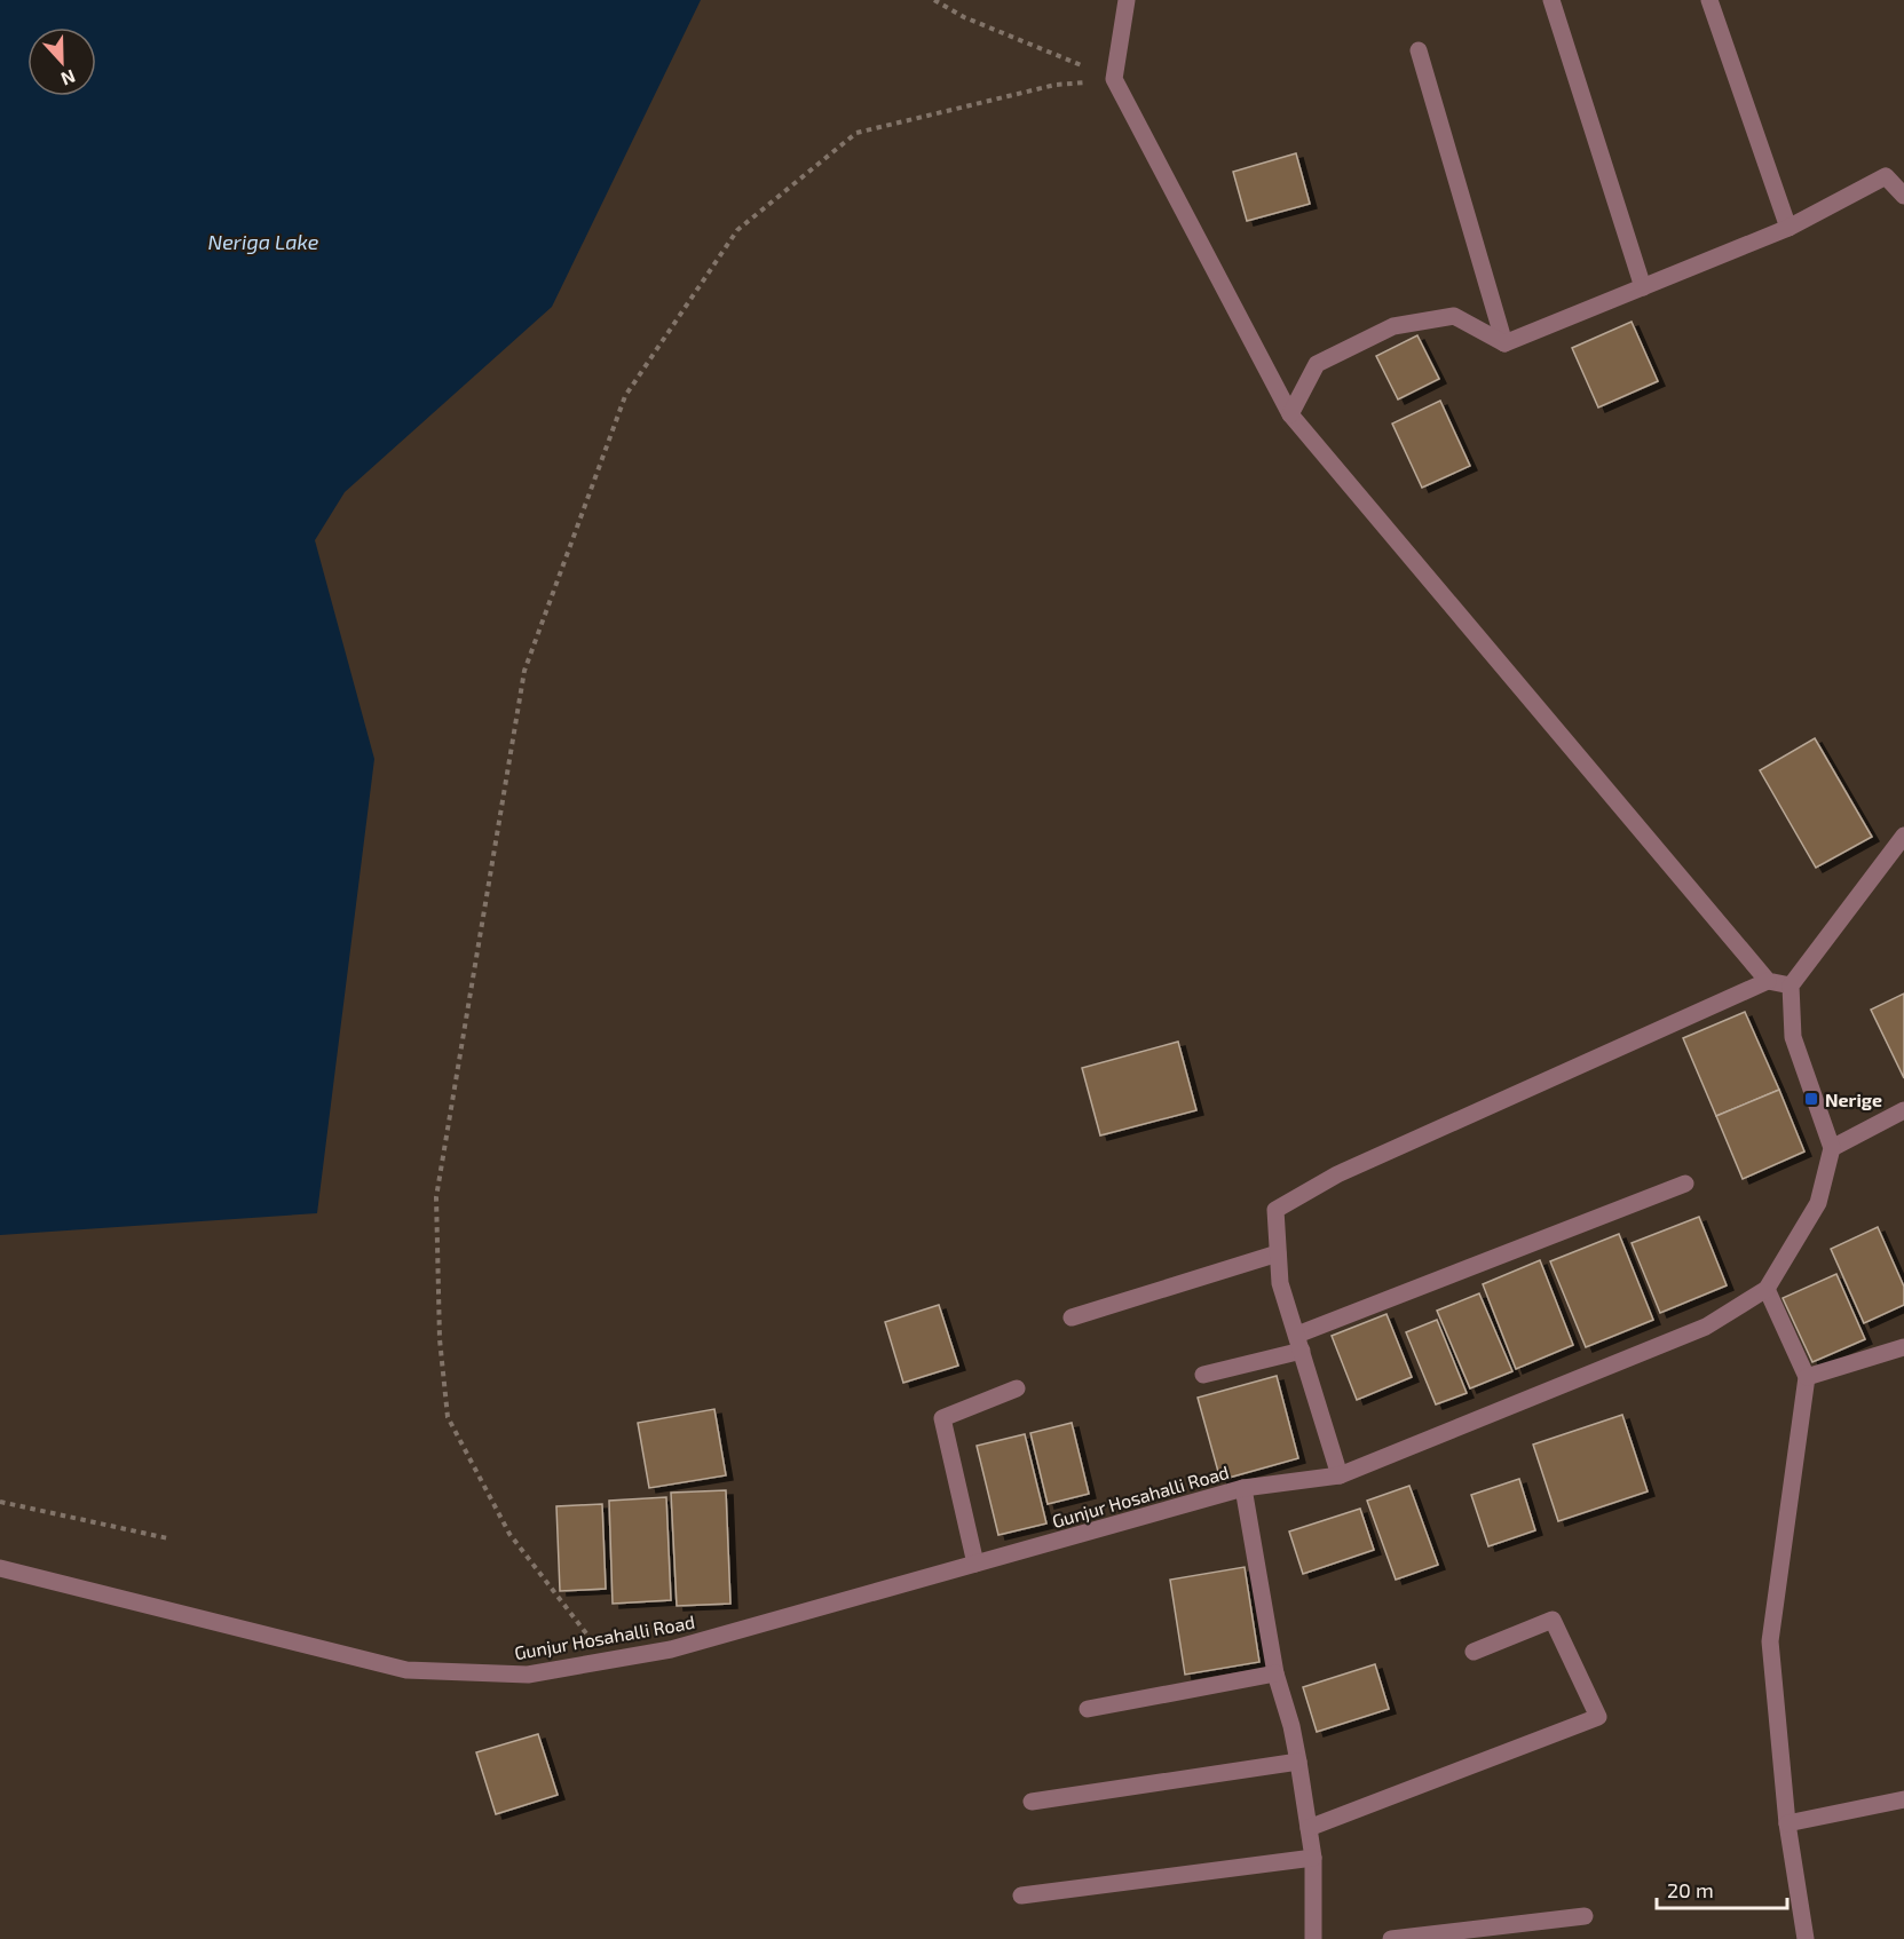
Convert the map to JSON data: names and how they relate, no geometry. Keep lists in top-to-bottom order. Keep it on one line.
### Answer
{"streets":{"street":["Gunjur Hosahalli Road"]},"water":["Neriga Lake"],"places":{"transit":["Nerige"]},"scale_bar":"20 m","north":"bottom"}
